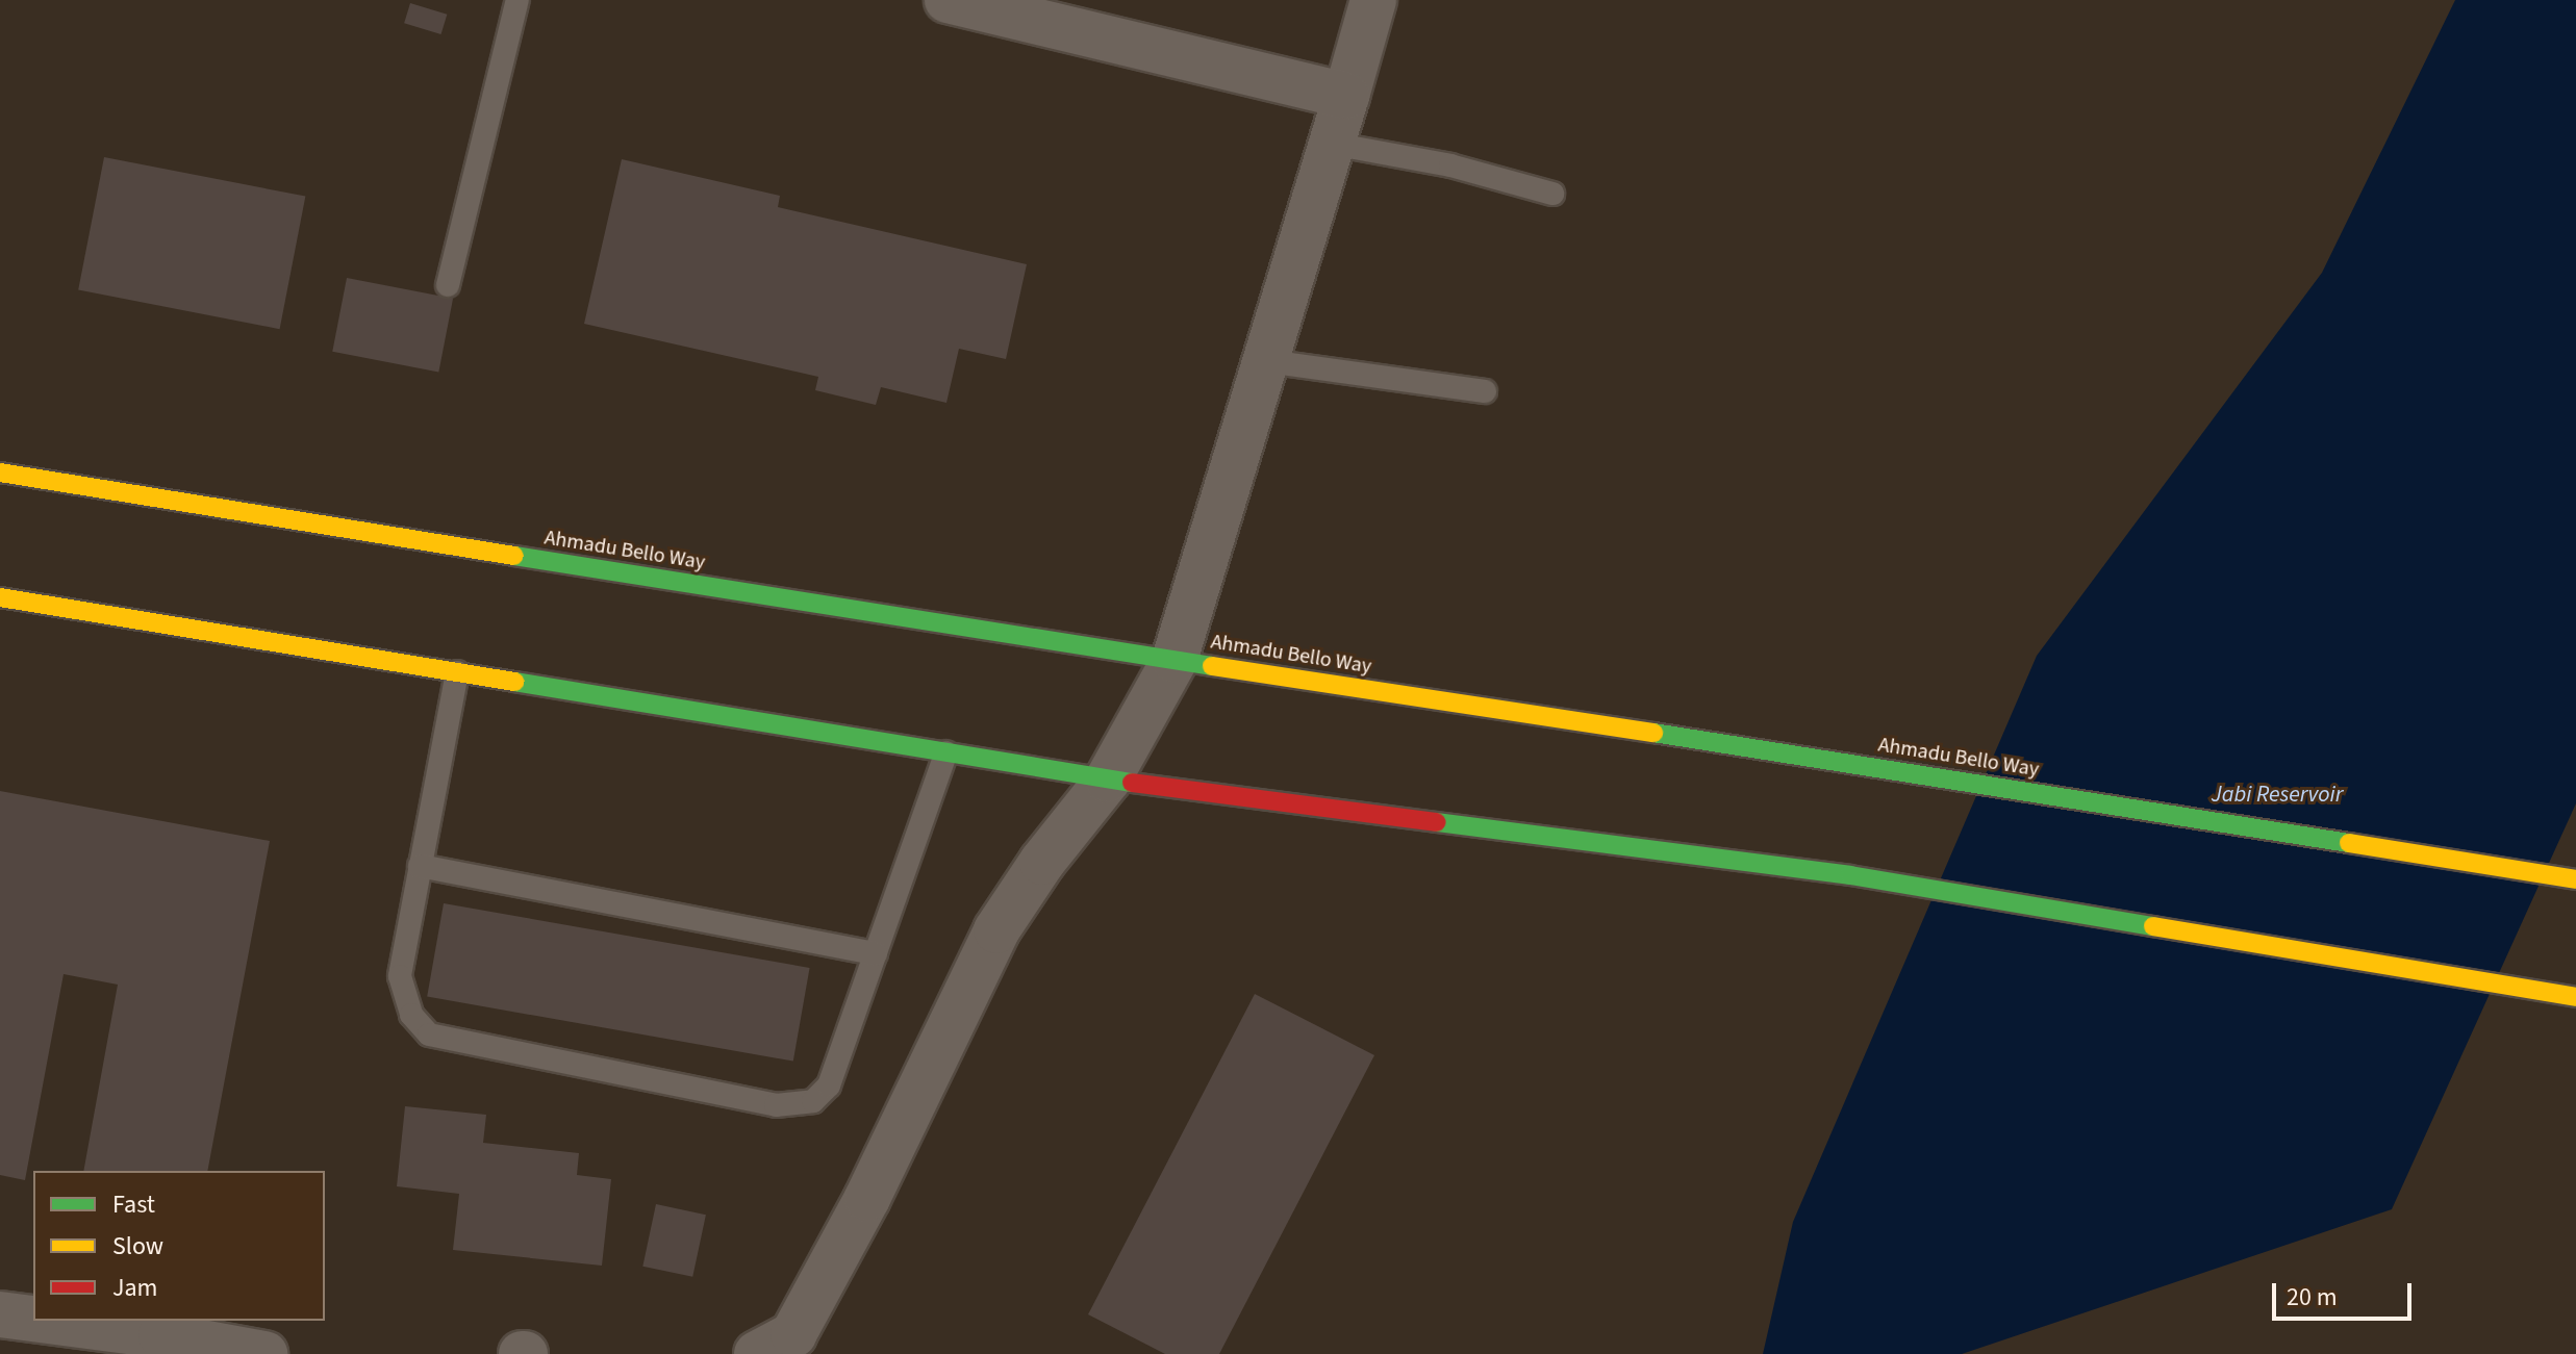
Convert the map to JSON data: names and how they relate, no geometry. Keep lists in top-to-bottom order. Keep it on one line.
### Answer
{"streets":{"main road":["Ahmadu Bello Way"]},"water":["Jabi Reservoir"],"legend":["Fast","Slow","Jam"],"scale_bar":"20 m"}
